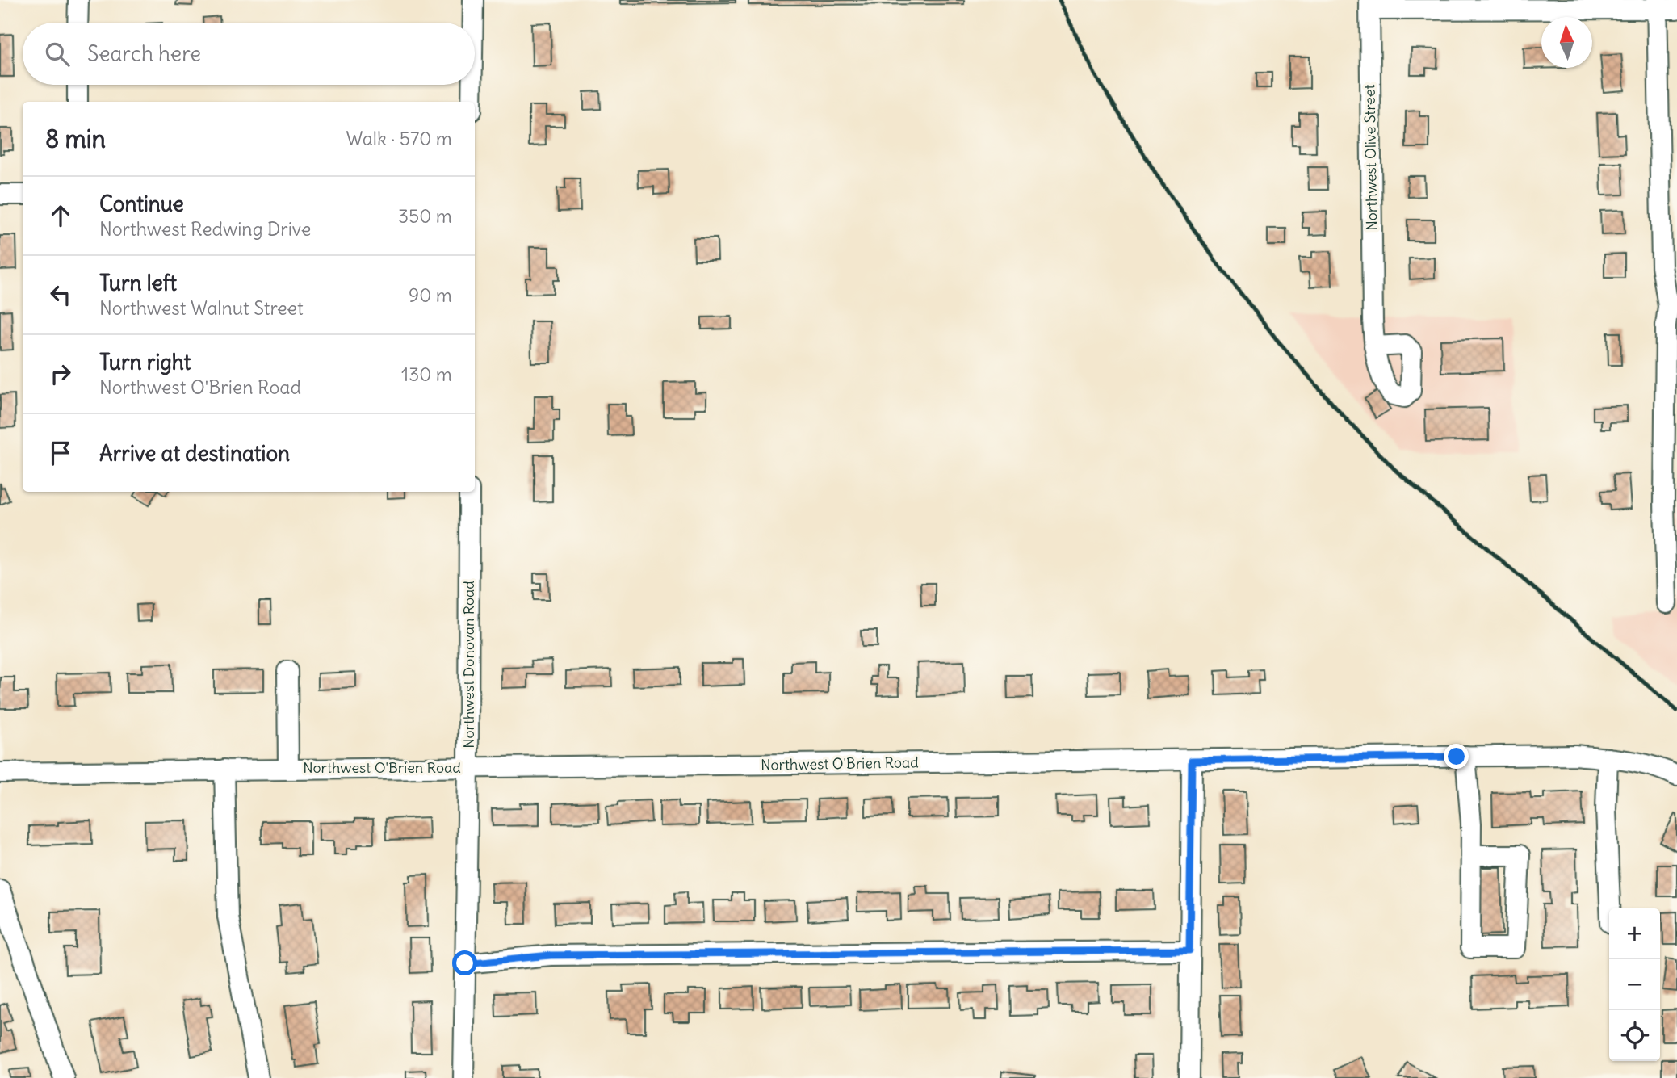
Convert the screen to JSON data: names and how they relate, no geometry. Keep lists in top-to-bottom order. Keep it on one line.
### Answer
{"streets":{"street":["Northwest Olive Street","Northwest Donovan Road","Northwest O'Brien Road"]},"crossings":[["Northwest Donovan Road","Northwest O'Brien Road"]],"north":"top","page":{"search":"Search here","heading":["8 min","Walk · 570 m"],"list":[["Continue","Northwest Redwing Drive","350 m"],["Turn left","Northwest Walnut Street","90 m"],["Turn right","Northwest O'Brien Road","130 m"],"Arrive at destination"],"map_buttons":["+","−"]}}
